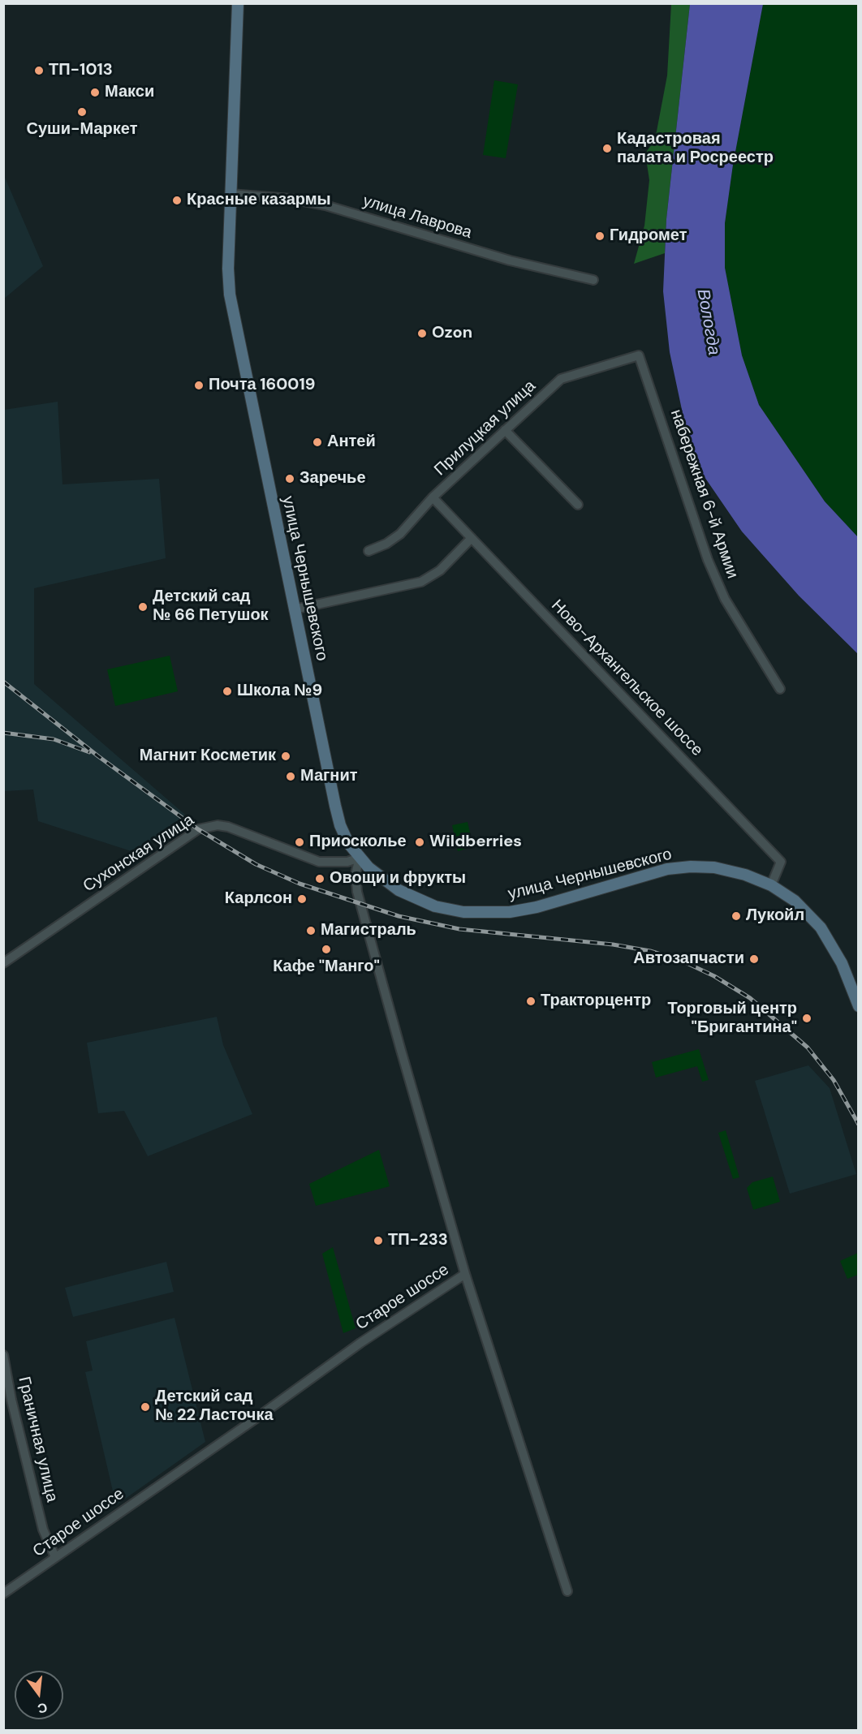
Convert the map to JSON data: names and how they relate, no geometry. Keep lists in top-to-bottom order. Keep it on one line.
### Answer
{"streets":{"main road":["улица Чернышевского"],"street":["улица Лаврова","Прилуцкая улица","набережная 6-й Армии","Ново-Архангельское шоссе","Сухонская улица","Старое шоссе","Граничная улица"]},"crossings":[["улица Лаврова","улица Чернышевского"],["Прилуцкая улица","набережная 6-й Армии"],["Прилуцкая улица","Ново-Архангельское шоссе"],["улица Чернышевского","Ново-Архангельское шоссе"],["улица Чернышевского","Сухонская улица"],["улица Чернышевского","Старое шоссе"],["Сухонская улица","Старое шоссе"],["Старое шоссе","Граничная улица"]],"water":["Вологда"],"places":["ТП-1013","Макси","Суши-Маркет","Кадастровая палата и Росреестр","Красные казармы","Гидромет","Ozon","Почта 160019","Антей","Заречье","Детский сад № 66 Петушок","Школа №9","Магнит Косметик","Магнит","Приосколье","Wildberries","Овощи и фрукты","Карлсон","Лукойл","Магистраль","Кафе \"Манго\"","Автозапчасти","Тракторцентр","Торговый центр \"Бригантина\"","ТП-233","Детский сад № 22 Ласточка"],"north":"bottom"}
